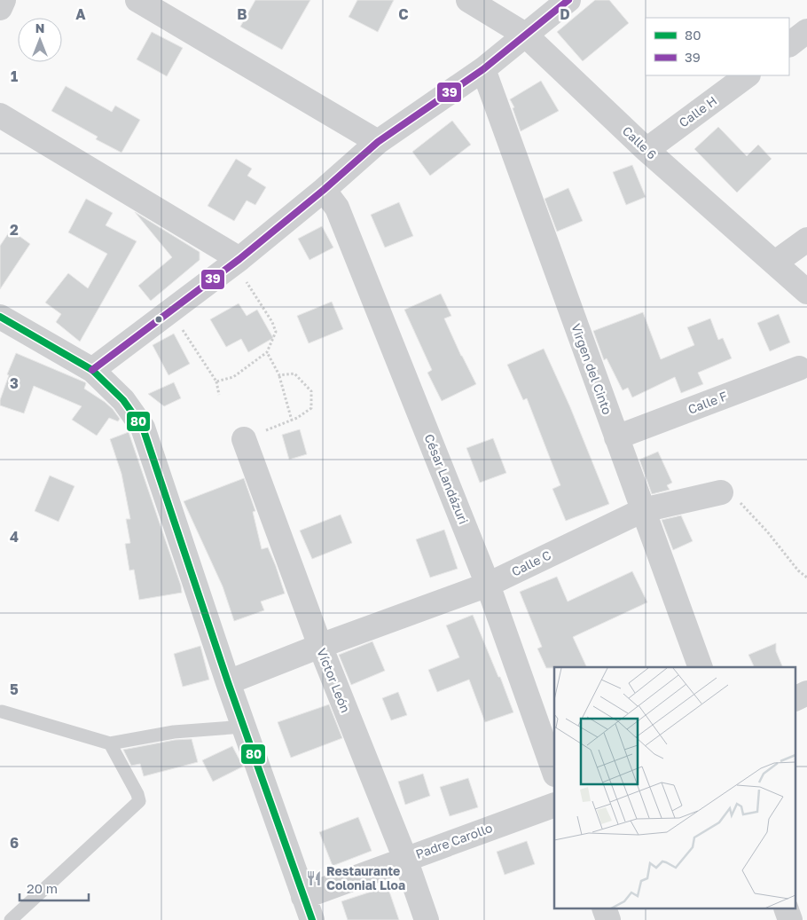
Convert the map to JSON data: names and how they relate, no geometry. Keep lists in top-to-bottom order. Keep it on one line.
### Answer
{"streets":{"street":["Calle H","Calle 6","Virgen del Cinto","Calle F","César Landázuri","Calle C","Víctor León","Padre Carollo"]},"crossings":[["Calle H","Calle 6"],["Virgen del Cinto","Calle F"],["Virgen del Cinto","Calle C"],["César Landázuri","Calle C"],["Calle C","Víctor León"],["Víctor León","Padre Carollo"]],"places":{"restaurant":["Restaurante Colonial Lloa"]},"lines":["transit line 39","transit line 80"],"legend":["80","39"],"scale_bar":"20 m","north":"top","grid":{"columns":["A","B","C","D"],"rows":["1","2","3","4","5","6"]}}
